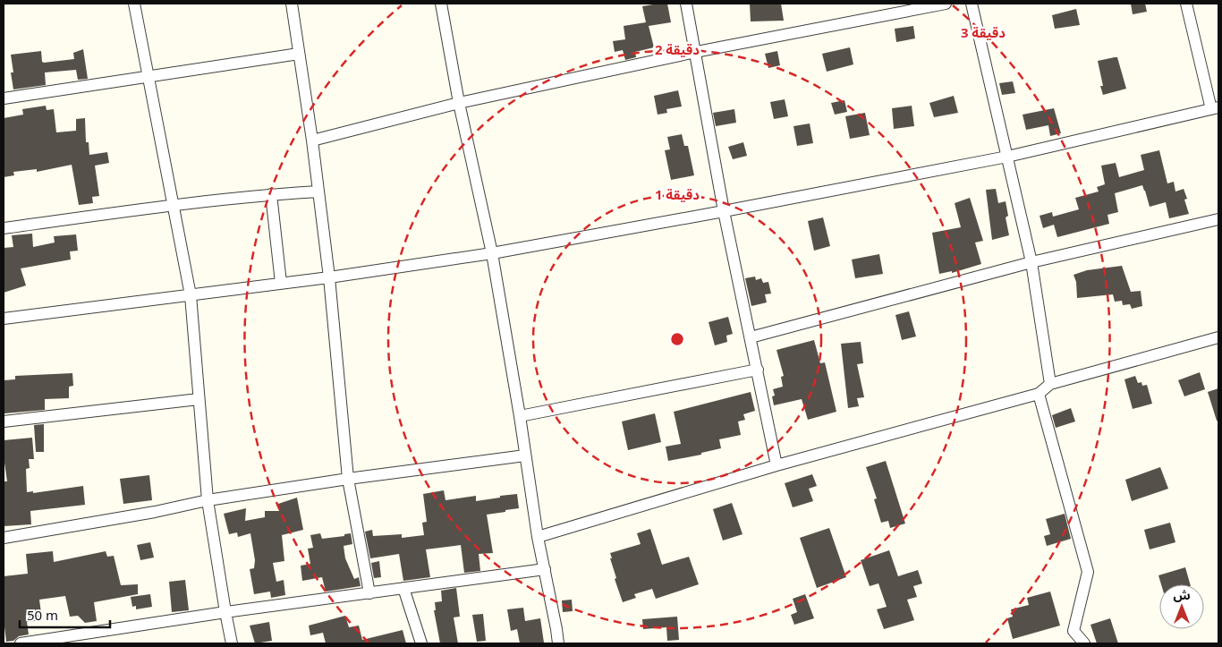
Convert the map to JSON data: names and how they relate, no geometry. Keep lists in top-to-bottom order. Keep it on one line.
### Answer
{"scale_bar":"50 m","north":"top","rings":["3 دقيقة","2 دقيقة","1 دقيقة"]}
